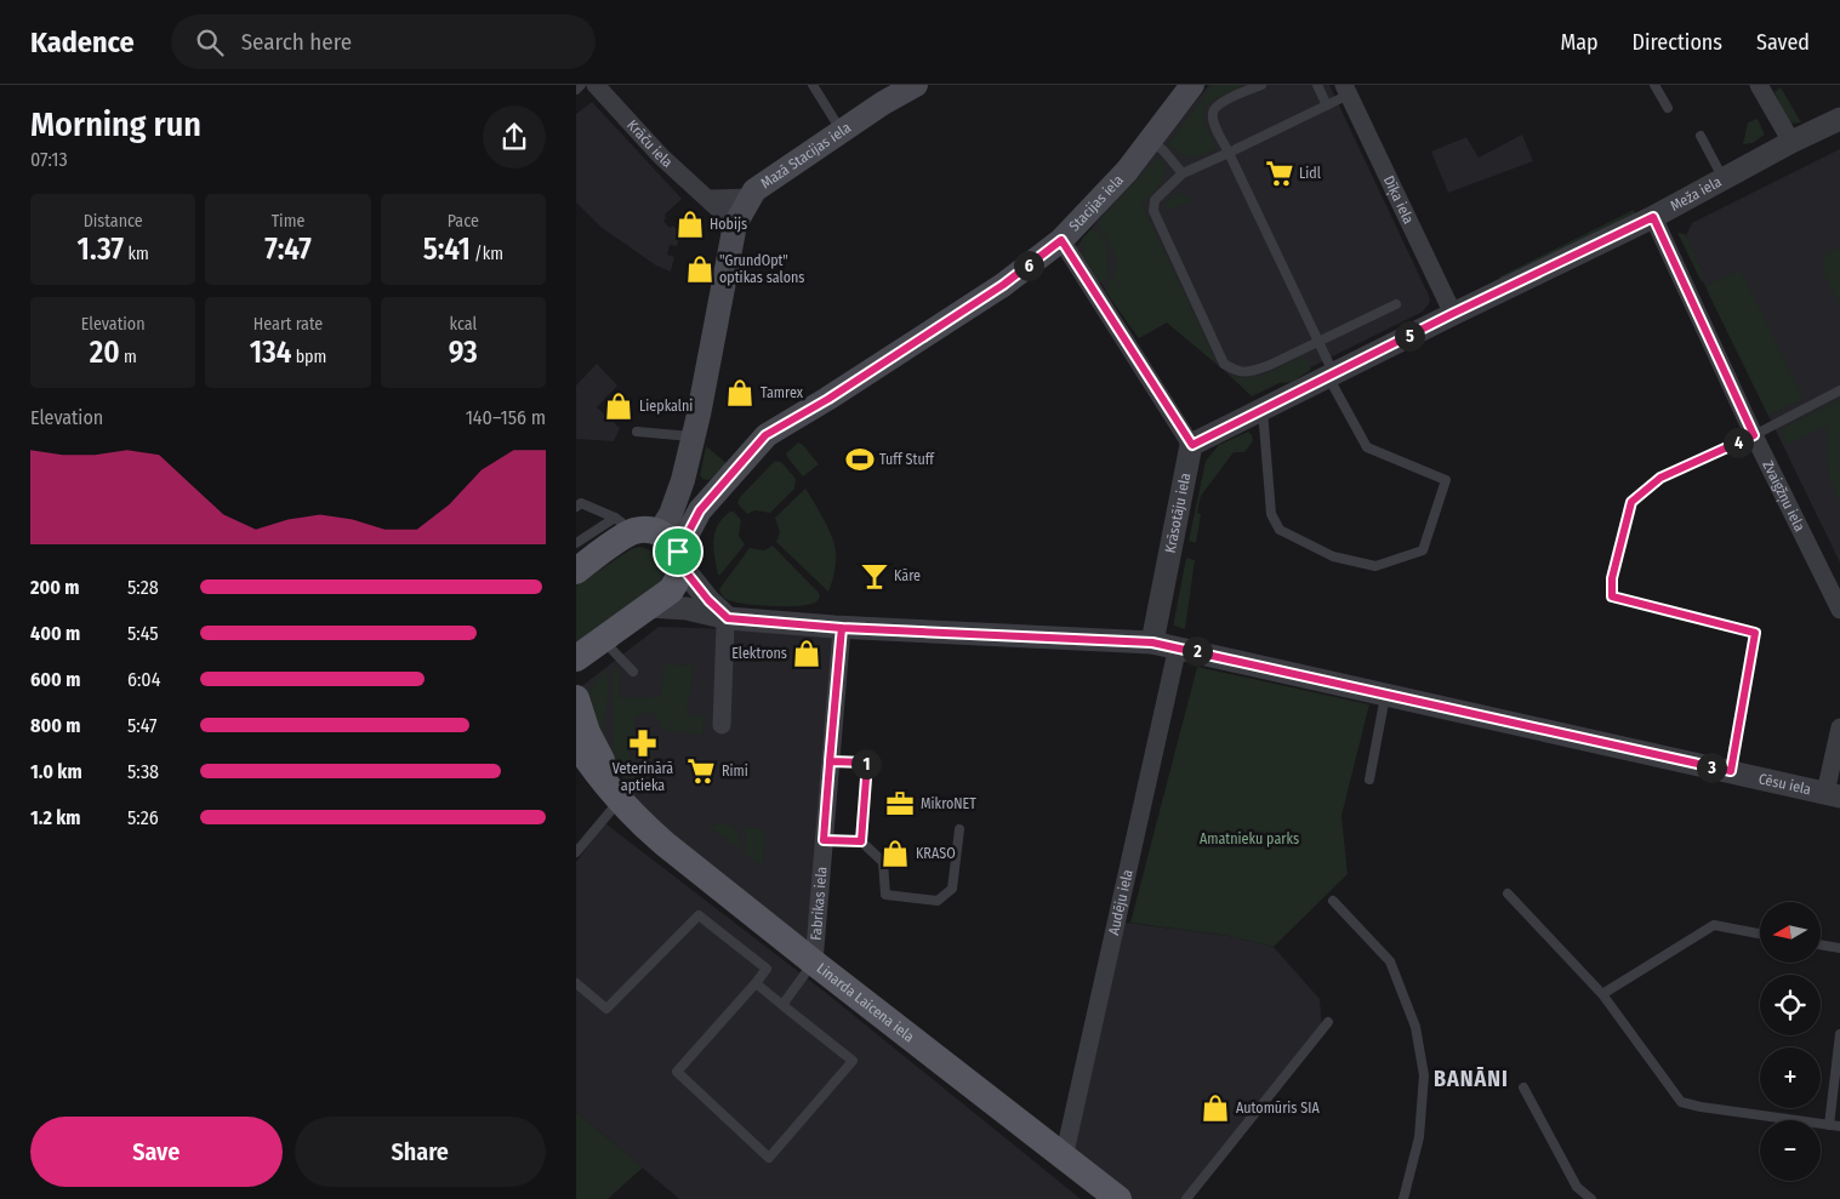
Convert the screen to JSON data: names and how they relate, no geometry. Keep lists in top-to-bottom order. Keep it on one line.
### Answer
{"streets":{"main road":["Mazā Stacijas iela","Stacijas iela","Linarda Laicena iela"],"street":["Krāču iela","Meža iela","Dīķa iela","Zvaigžņu iela","Krāsotāju iela","Cēsu iela","Audēju iela","Fabrikas iela"]},"crossings":[["Krāču iela","Mazā Stacijas iela"],["Meža iela","Dīķa iela"],["Meža iela","Zvaigžņu iela"],["Meža iela","Krāsotāju iela"],["Krāsotāju iela","Cēsu iela"],["Cēsu iela","Audēju iela"],["Cēsu iela","Fabrikas iela"],["Audēju iela","Linarda Laicena iela"],["Fabrikas iela","Linarda Laicena iela"]],"districts":["BANĀNI"],"parks":["Amatnieku parks"],"places":{"supermarket":["Lidl","Rimi"],"shop":["Hobijs","\"GrundOpt\" optikas salons","Tamrex","Liepkalni","Elektrons","KRASO","Automūris SIA"],"sports":["Tuff Stuff"],"bar":["Kāre"],"pharmacy":["Veterinārā aptieka"],"office":["MikroNET"]},"north":"left","page":{"header":"Kadence","search":"Search here","nav":["Map","Directions","Saved"],"heading":["Morning run","07:13"],"stats":[["Distance","1.37 km"],["Time","7:47"],["Pace","5:41 /km"],["Elevation","20 m"],["Heart rate","134 bpm"],["kcal","93"]],"pins":["6","5","4","2","1","3"],"chart":["Elevation","140–156 m"],"list":[{"name":"200 m","note":"5:28"},{"name":"400 m","note":"5:45"},{"name":"600 m","note":"6:04"},{"name":"800 m","note":"5:47"},{"name":"1.0 km","note":"5:38"},{"name":"1.2 km","note":"5:26"}],"map_buttons":["+","−"],"buttons":["Save","Share"]}}
